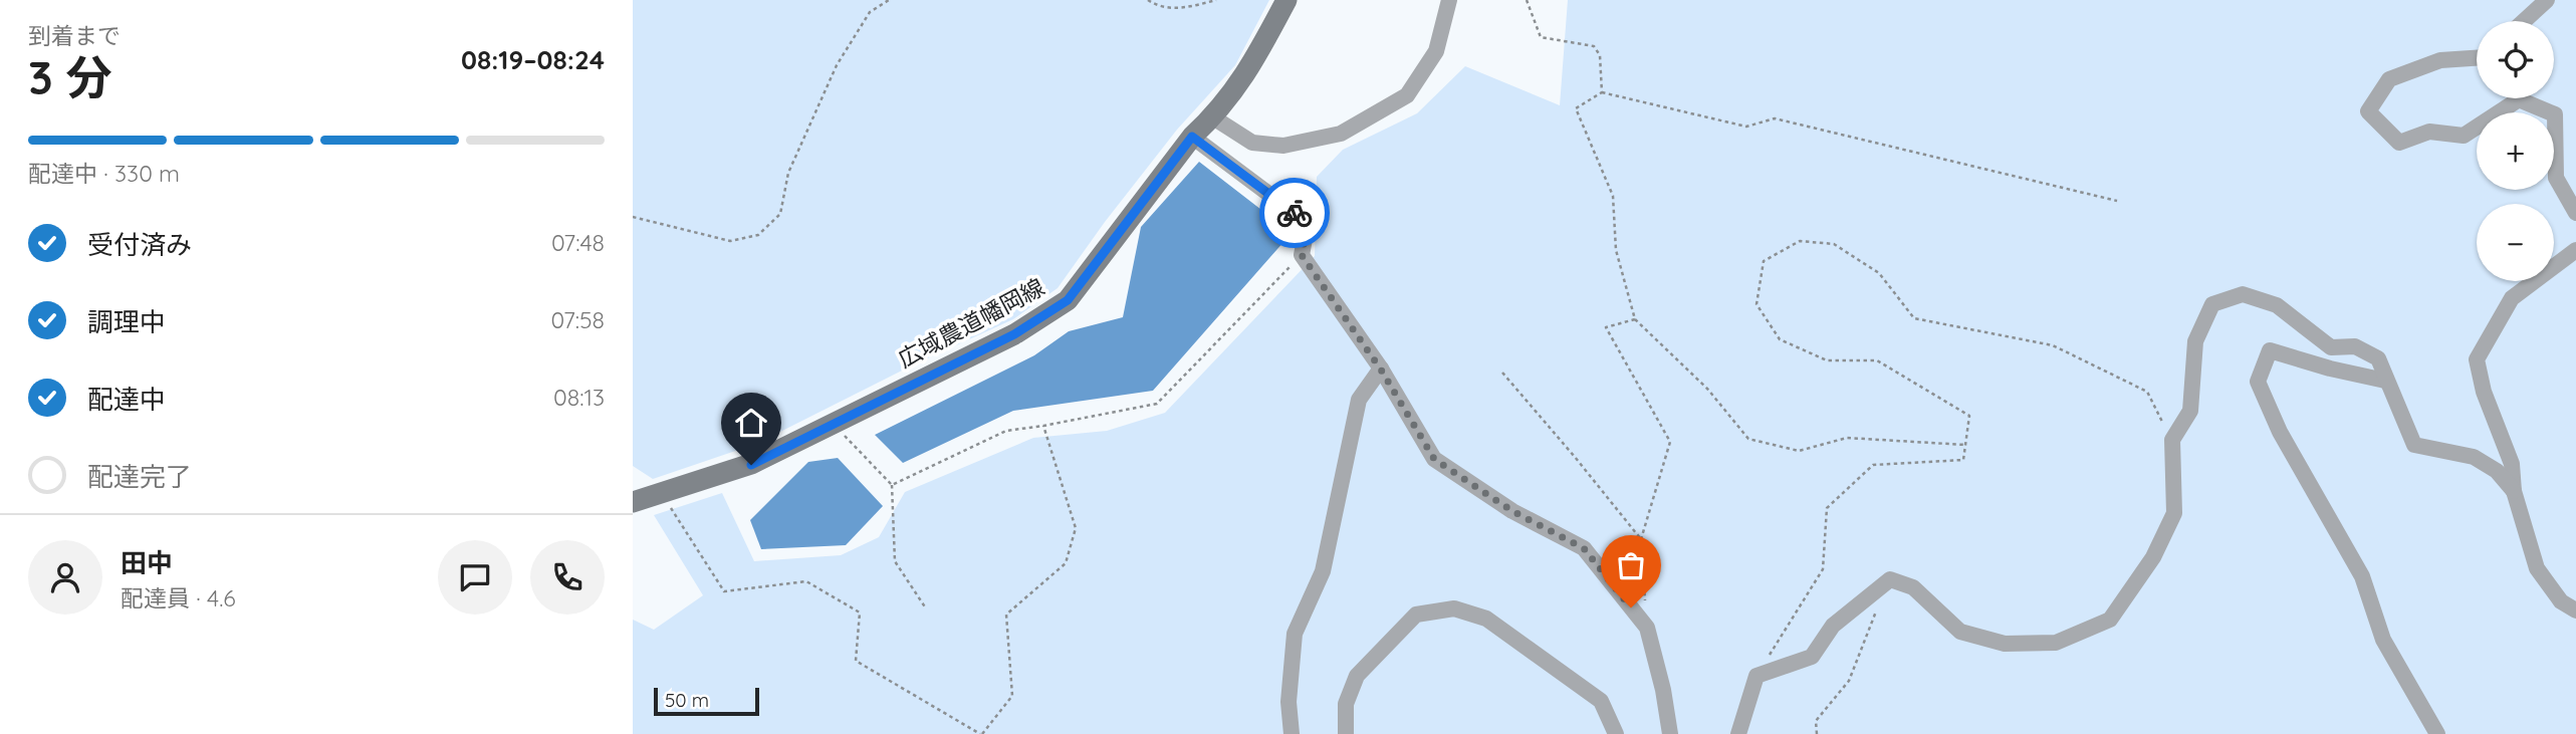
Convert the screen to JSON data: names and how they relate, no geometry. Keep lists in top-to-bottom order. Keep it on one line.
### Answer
{"streets":{"street":["広域農道幡岡線"]},"scale_bar":"50 m","page":{"heading":["3 分","到着まで","08:19–08:24"],"panel":["田中","配達員 · 4.6"],"map_buttons":["+","−"],"bar":"配達中 · 330 m","list":[["受付済み","07:48"],["調理中","07:58"],["配達中","08:13"],"配達完了"],"scale":"50 m"}}
